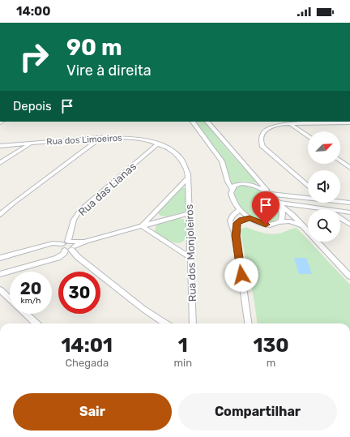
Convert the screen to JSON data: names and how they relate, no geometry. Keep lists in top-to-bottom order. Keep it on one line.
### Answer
{"streets":{"street":["Rua dos Limoeiros","Rua das Lianas","Rua dos Monjoleiros"]},"crossings":[["Rua dos Limoeiros","Rua das Lianas"],["Rua dos Limoeiros","Rua dos Monjoleiros"]],"north":"top right","page":{"status":"14:00","turn":["90 m","Vire à direita"],"then":"Depois","speed":"20 km/h","limit":"30","eta":["14:01","Chegada","1","min","130","m"],"buttons":["Sair","Compartilhar"]}}
